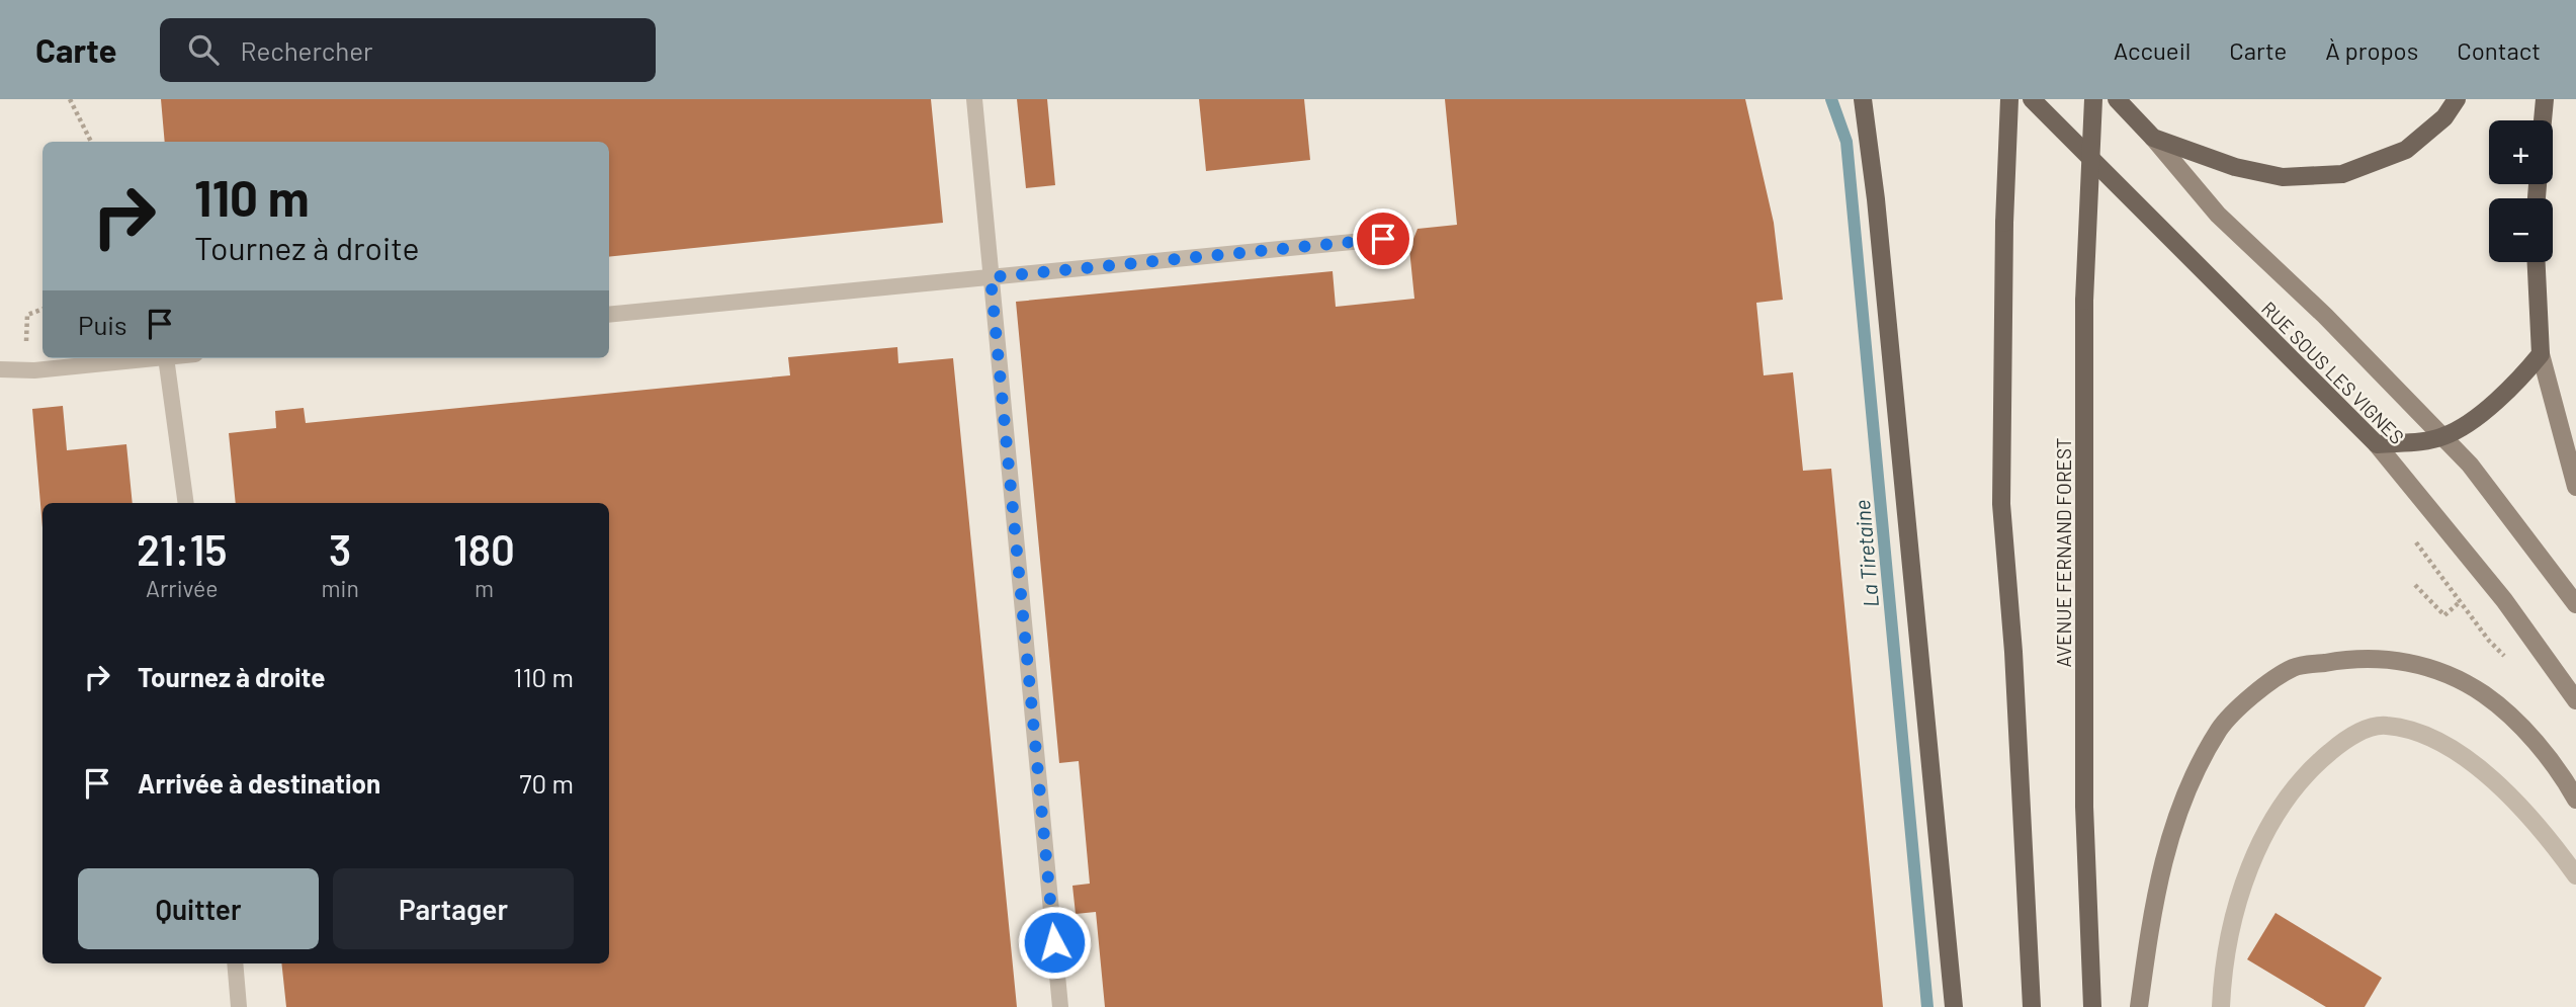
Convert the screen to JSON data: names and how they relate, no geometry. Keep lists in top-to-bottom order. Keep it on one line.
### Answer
{"streets":{"main road":["RUE SOUS LES VIGNES","AVENUE FERNAND FOREST"]},"water":["La Tiretaine"],"page":{"header":"Carte","search":"Rechercher","nav":["Accueil","Carte","À propos","Contact"],"map_buttons":["+","−"],"turn":["110 m","Tournez à droite"],"then":"Puis","eta":["21:15","Arrivée","3","min","180","m"],"list":[{"name":"Tournez à droite","value":"110 m"},{"name":"Arrivée à destination","value":"70 m"}],"buttons":["Quitter","Partager"]}}
